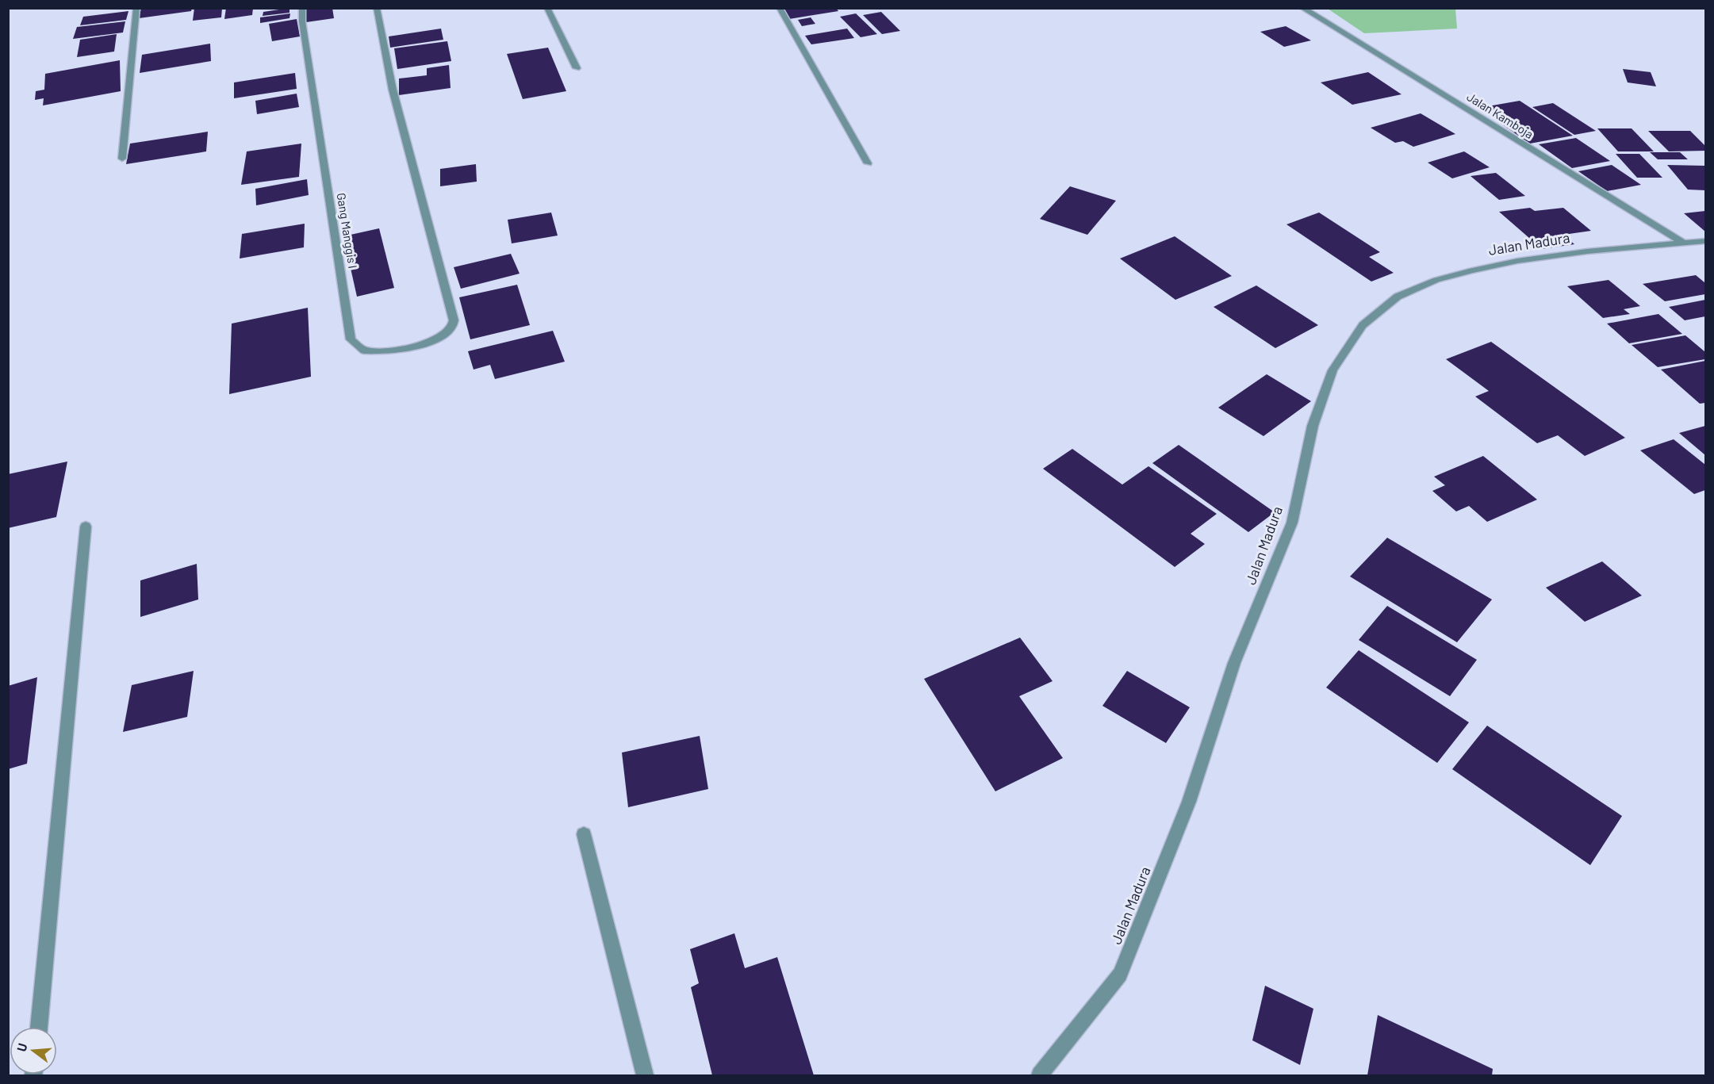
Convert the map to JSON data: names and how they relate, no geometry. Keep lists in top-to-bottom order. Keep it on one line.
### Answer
{"streets":{"street":["Jalan Kamboja","Gang Manggis I","Jalan Madura"]},"crossings":[["Jalan Kamboja","Jalan Madura"]],"north":"left"}
